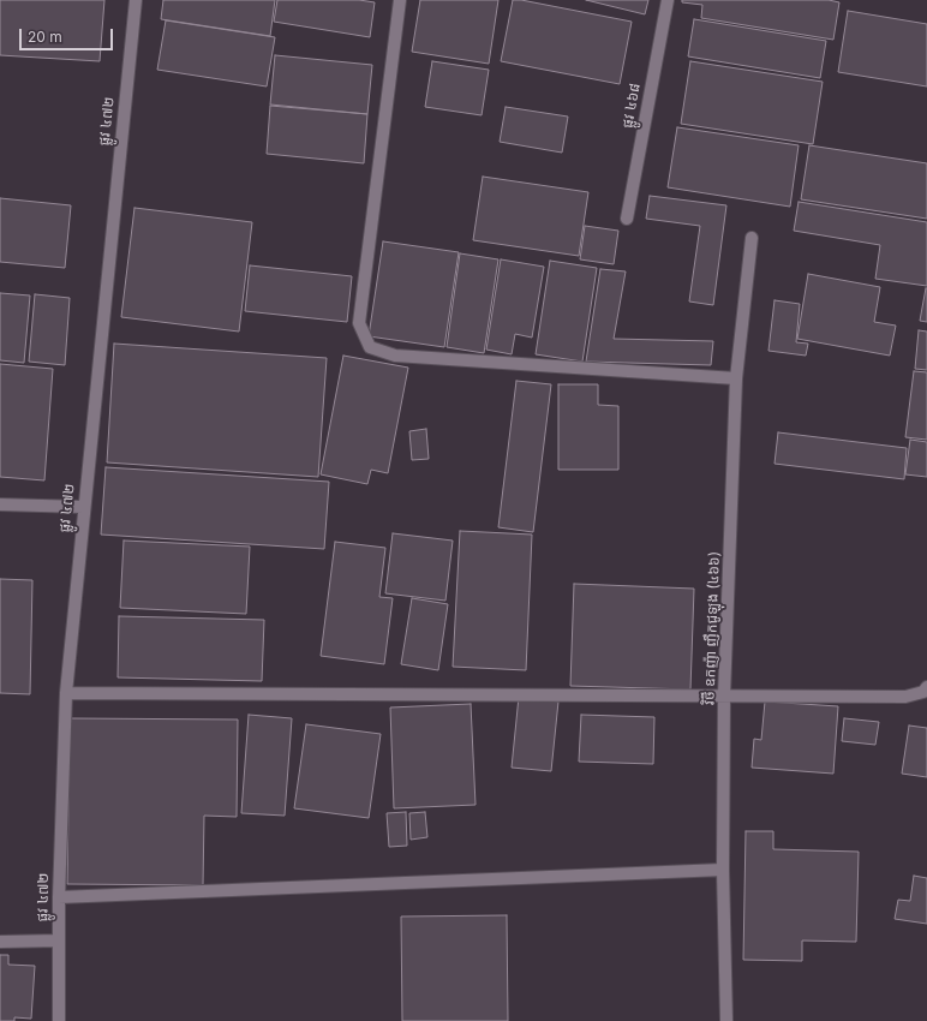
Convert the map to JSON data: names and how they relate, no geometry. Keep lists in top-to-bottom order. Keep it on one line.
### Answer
{"streets":{"street":["ផ្លូវ ៤៦៨","ផ្លូវ ៤៧២","វិថី ឧកញ៉ា ញឹកជូឡុង (៤៦៦)"]},"scale_bar":"20 m"}
